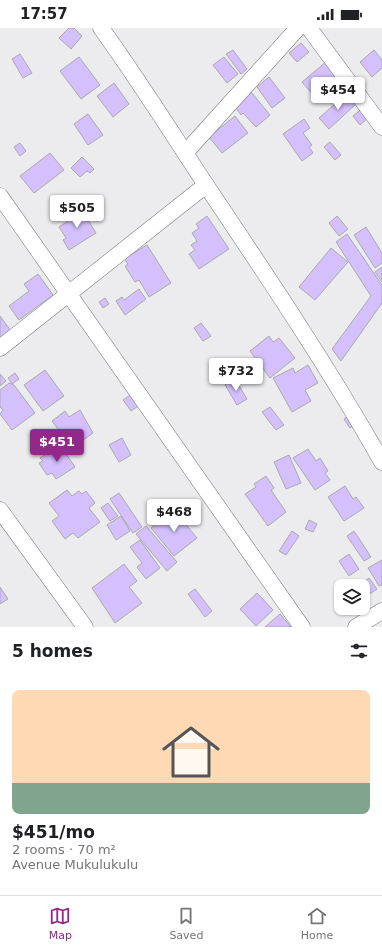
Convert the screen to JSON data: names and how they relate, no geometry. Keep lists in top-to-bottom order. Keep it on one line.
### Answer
{"page":{"status":"17:57","price":["$454","$505","$732","$451","$468"],"heading":"5 homes","list":[{"name":"$451/mo","note":"2 rooms · 70 m² · Avenue Mukulukulu"}],"tabs":["Map","Saved","Home"]}}
